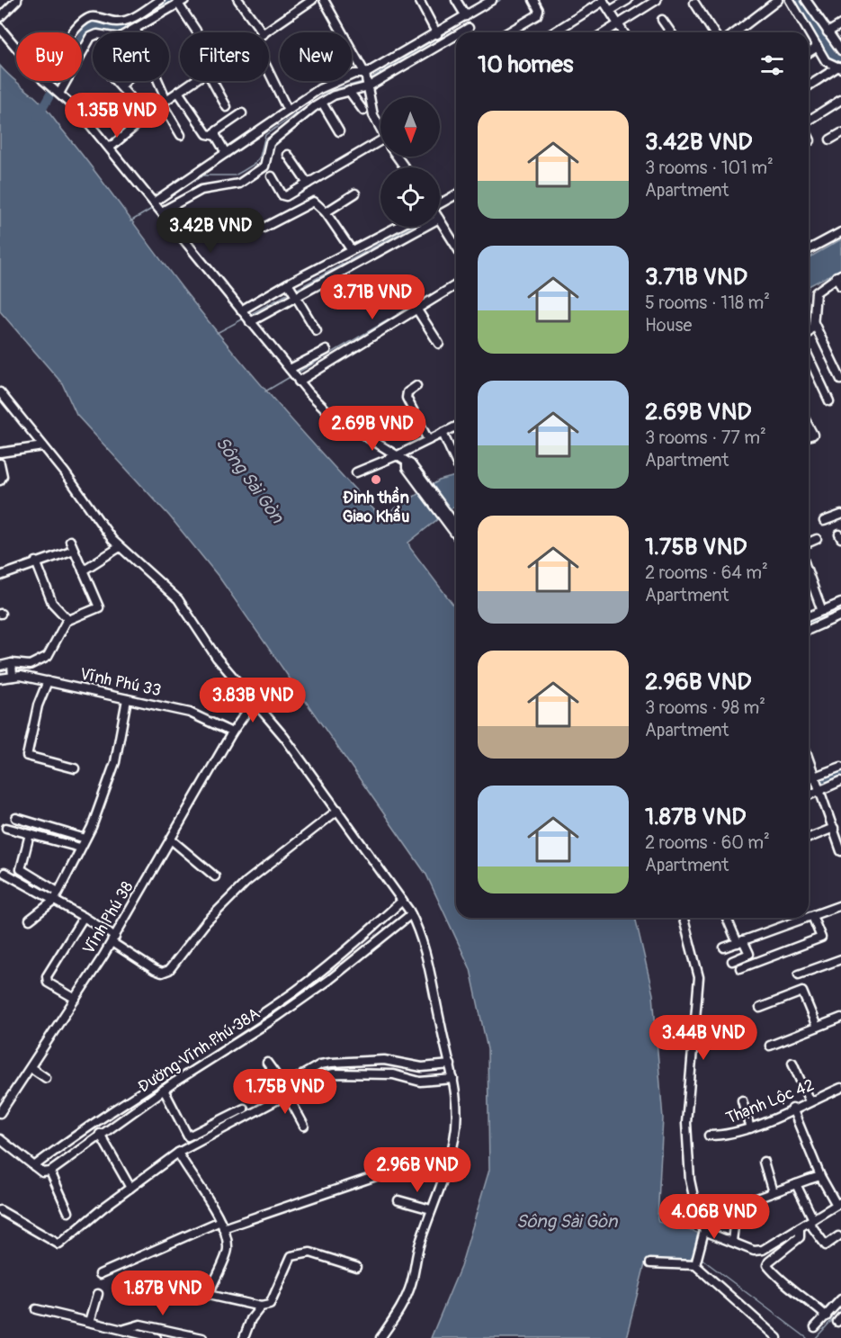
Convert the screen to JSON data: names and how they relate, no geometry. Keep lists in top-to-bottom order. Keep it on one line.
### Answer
{"streets":{"street":["Vĩnh Phú 33","Vĩnh Phú 38","Đường Vĩnh Phú 38A","Thạnh Lộc 42"]},"crossings":[["Vĩnh Phú 33","Vĩnh Phú 38"]],"water":["Sông Sài Gòn"],"places":["Đình thần Giao Khẩu"],"north":"bottom","page":{"chip":["Buy","Rent","Filters","New"],"heading":"10 homes","price":["1.35B VND","3.42B VND","3.71B VND","2.69B VND","3.83B VND","3.44B VND","1.75B VND","2.96B VND","4.06B VND","1.87B VND"],"list":[{"name":"3.42B VND","note":"3 rooms · 101 m² · Apartment"},{"name":"3.71B VND","note":"5 rooms · 118 m² · House"},{"name":"2.69B VND","note":"3 rooms · 77 m² · Apartment"},{"name":"1.75B VND","note":"2 rooms · 64 m² · Apartment"},{"name":"2.96B VND","note":"3 rooms · 98 m² · Apartment"},{"name":"1.87B VND","note":"2 rooms · 60 m² · Apartment"}]}}
